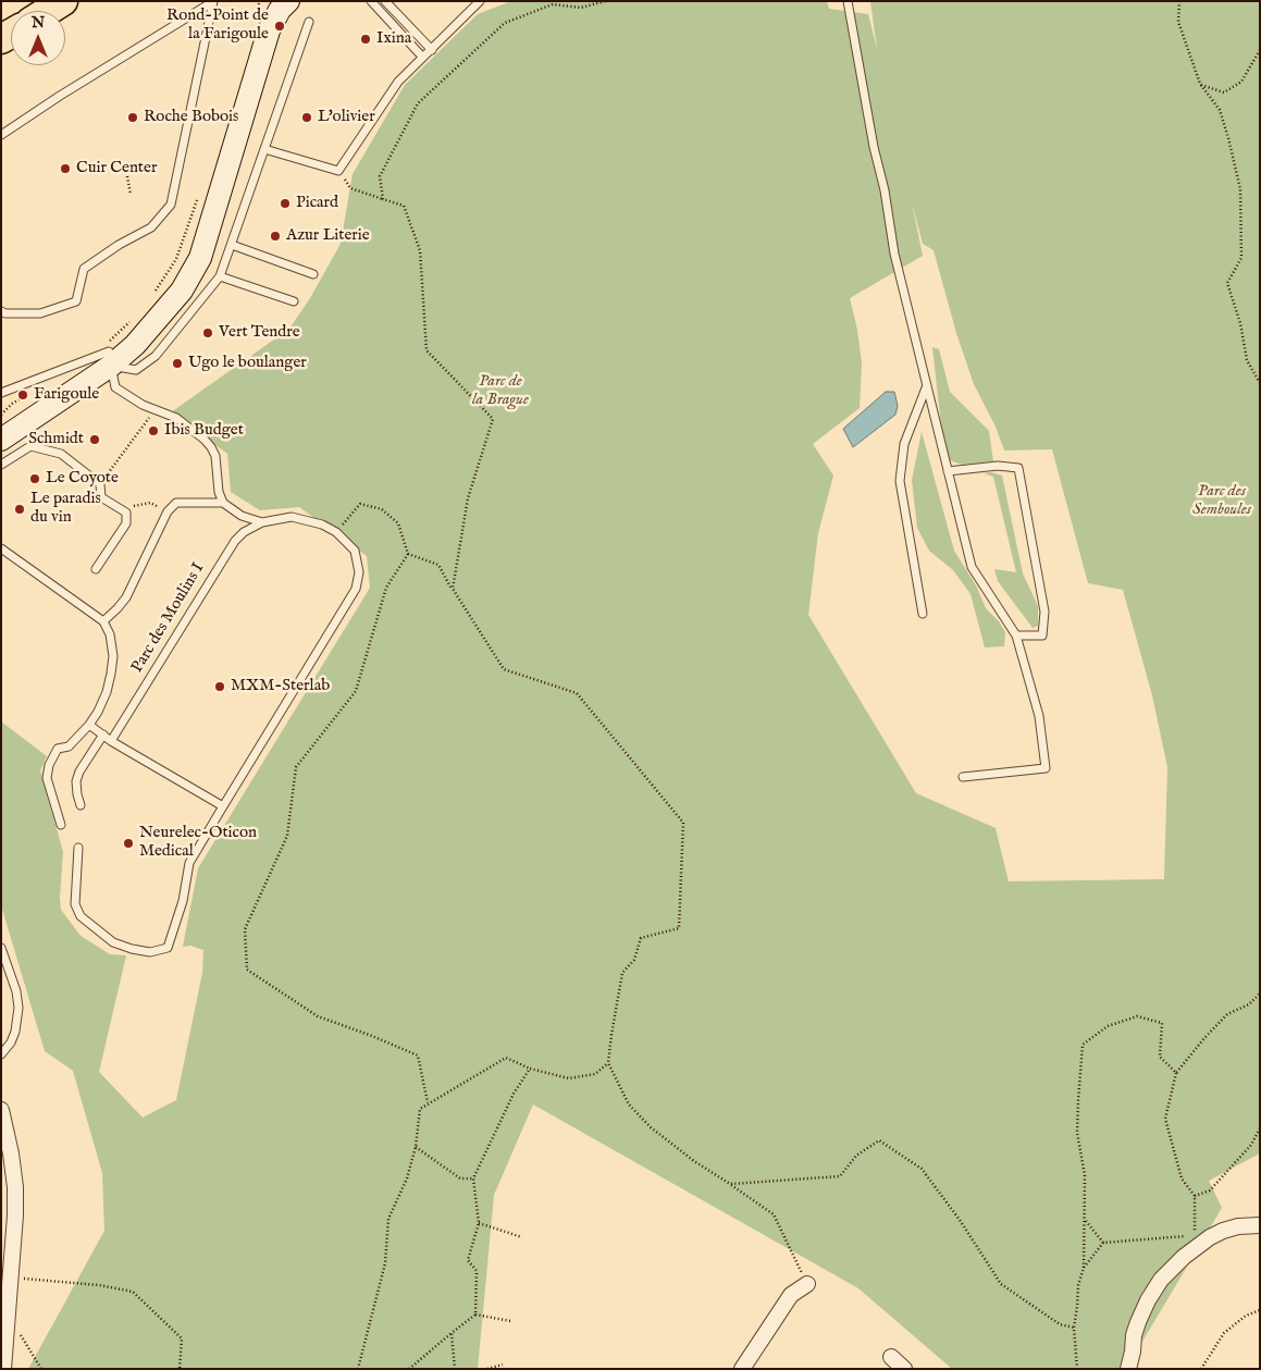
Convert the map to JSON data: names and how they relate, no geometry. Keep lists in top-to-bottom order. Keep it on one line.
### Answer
{"streets":{"lane":["Parc des Moulins I"]},"parks":["Parc de la Brague","Parc des Semboules"],"places":["Rond-Point de la Farigoule","Ixina","Roche Bobois","L'olivier","Cuir Center","Picard","Azur Literie","Vert Tendre","Ugo le boulanger","Farigoule","Ibis Budget","Schmidt","Le Coyote","Le paradis du vin","MXM-Sterlab","Neurelec-Oticon Medical"],"north":"top"}
